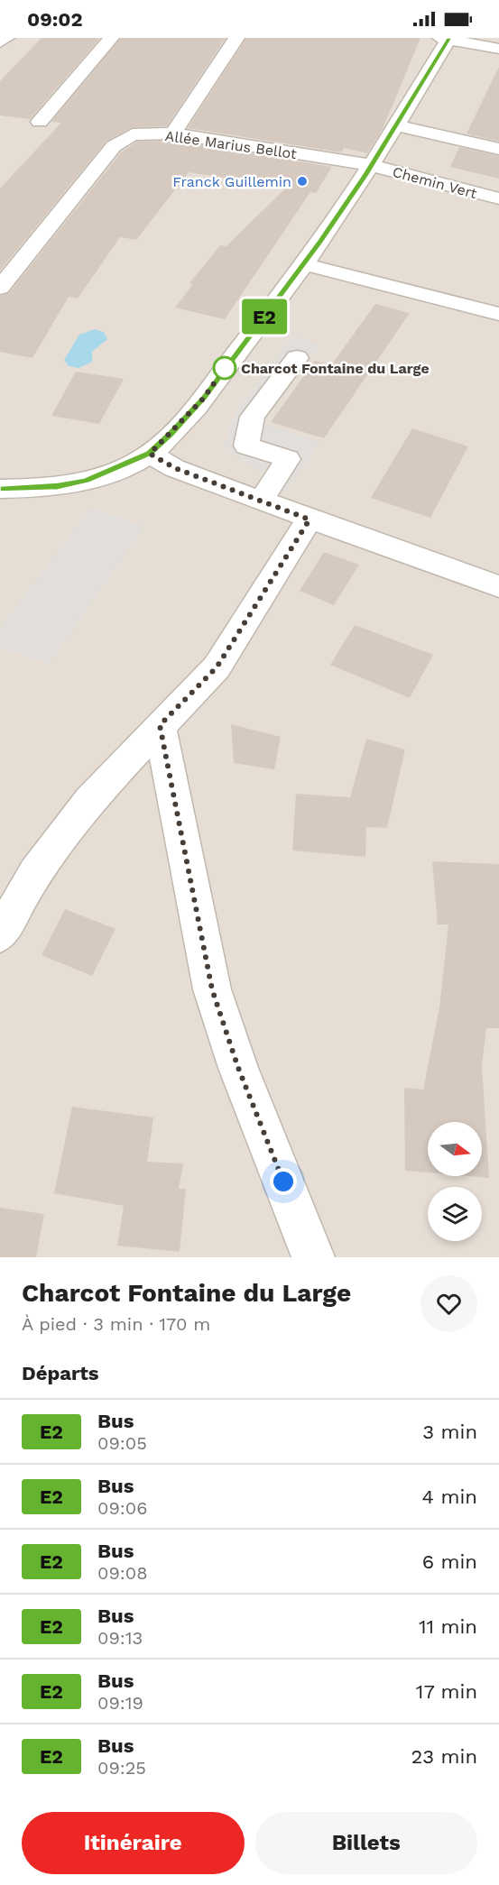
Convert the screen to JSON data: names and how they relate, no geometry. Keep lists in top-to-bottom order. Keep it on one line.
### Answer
{"streets":{"street":["Allée Marius Bellot","Chemin Vert"]},"crossings":[["Allée Marius Bellot","Chemin Vert"]],"places":["Franck Guillemin","Charcot Fontaine du Large"],"lines":["bus line E2"],"north":"right","page":{"status":"09:02","on_map":"E2","heading":[["Charcot Fontaine du Large","À pied · 3 min · 170 m"],"Départs"],"list":[{"mark":"E2","name":"Bus","note":"09:05","value":"3 min"},{"mark":"E2","name":"Bus","note":"09:06","value":"4 min"},{"mark":"E2","name":"Bus","note":"09:08","value":"6 min"},{"mark":"E2","name":"Bus","note":"09:13","value":"11 min"},{"mark":"E2","name":"Bus","note":"09:19","value":"17 min"},{"mark":"E2","name":"Bus","note":"09:25","value":"23 min"}],"buttons":["Itinéraire","Billets"]}}
